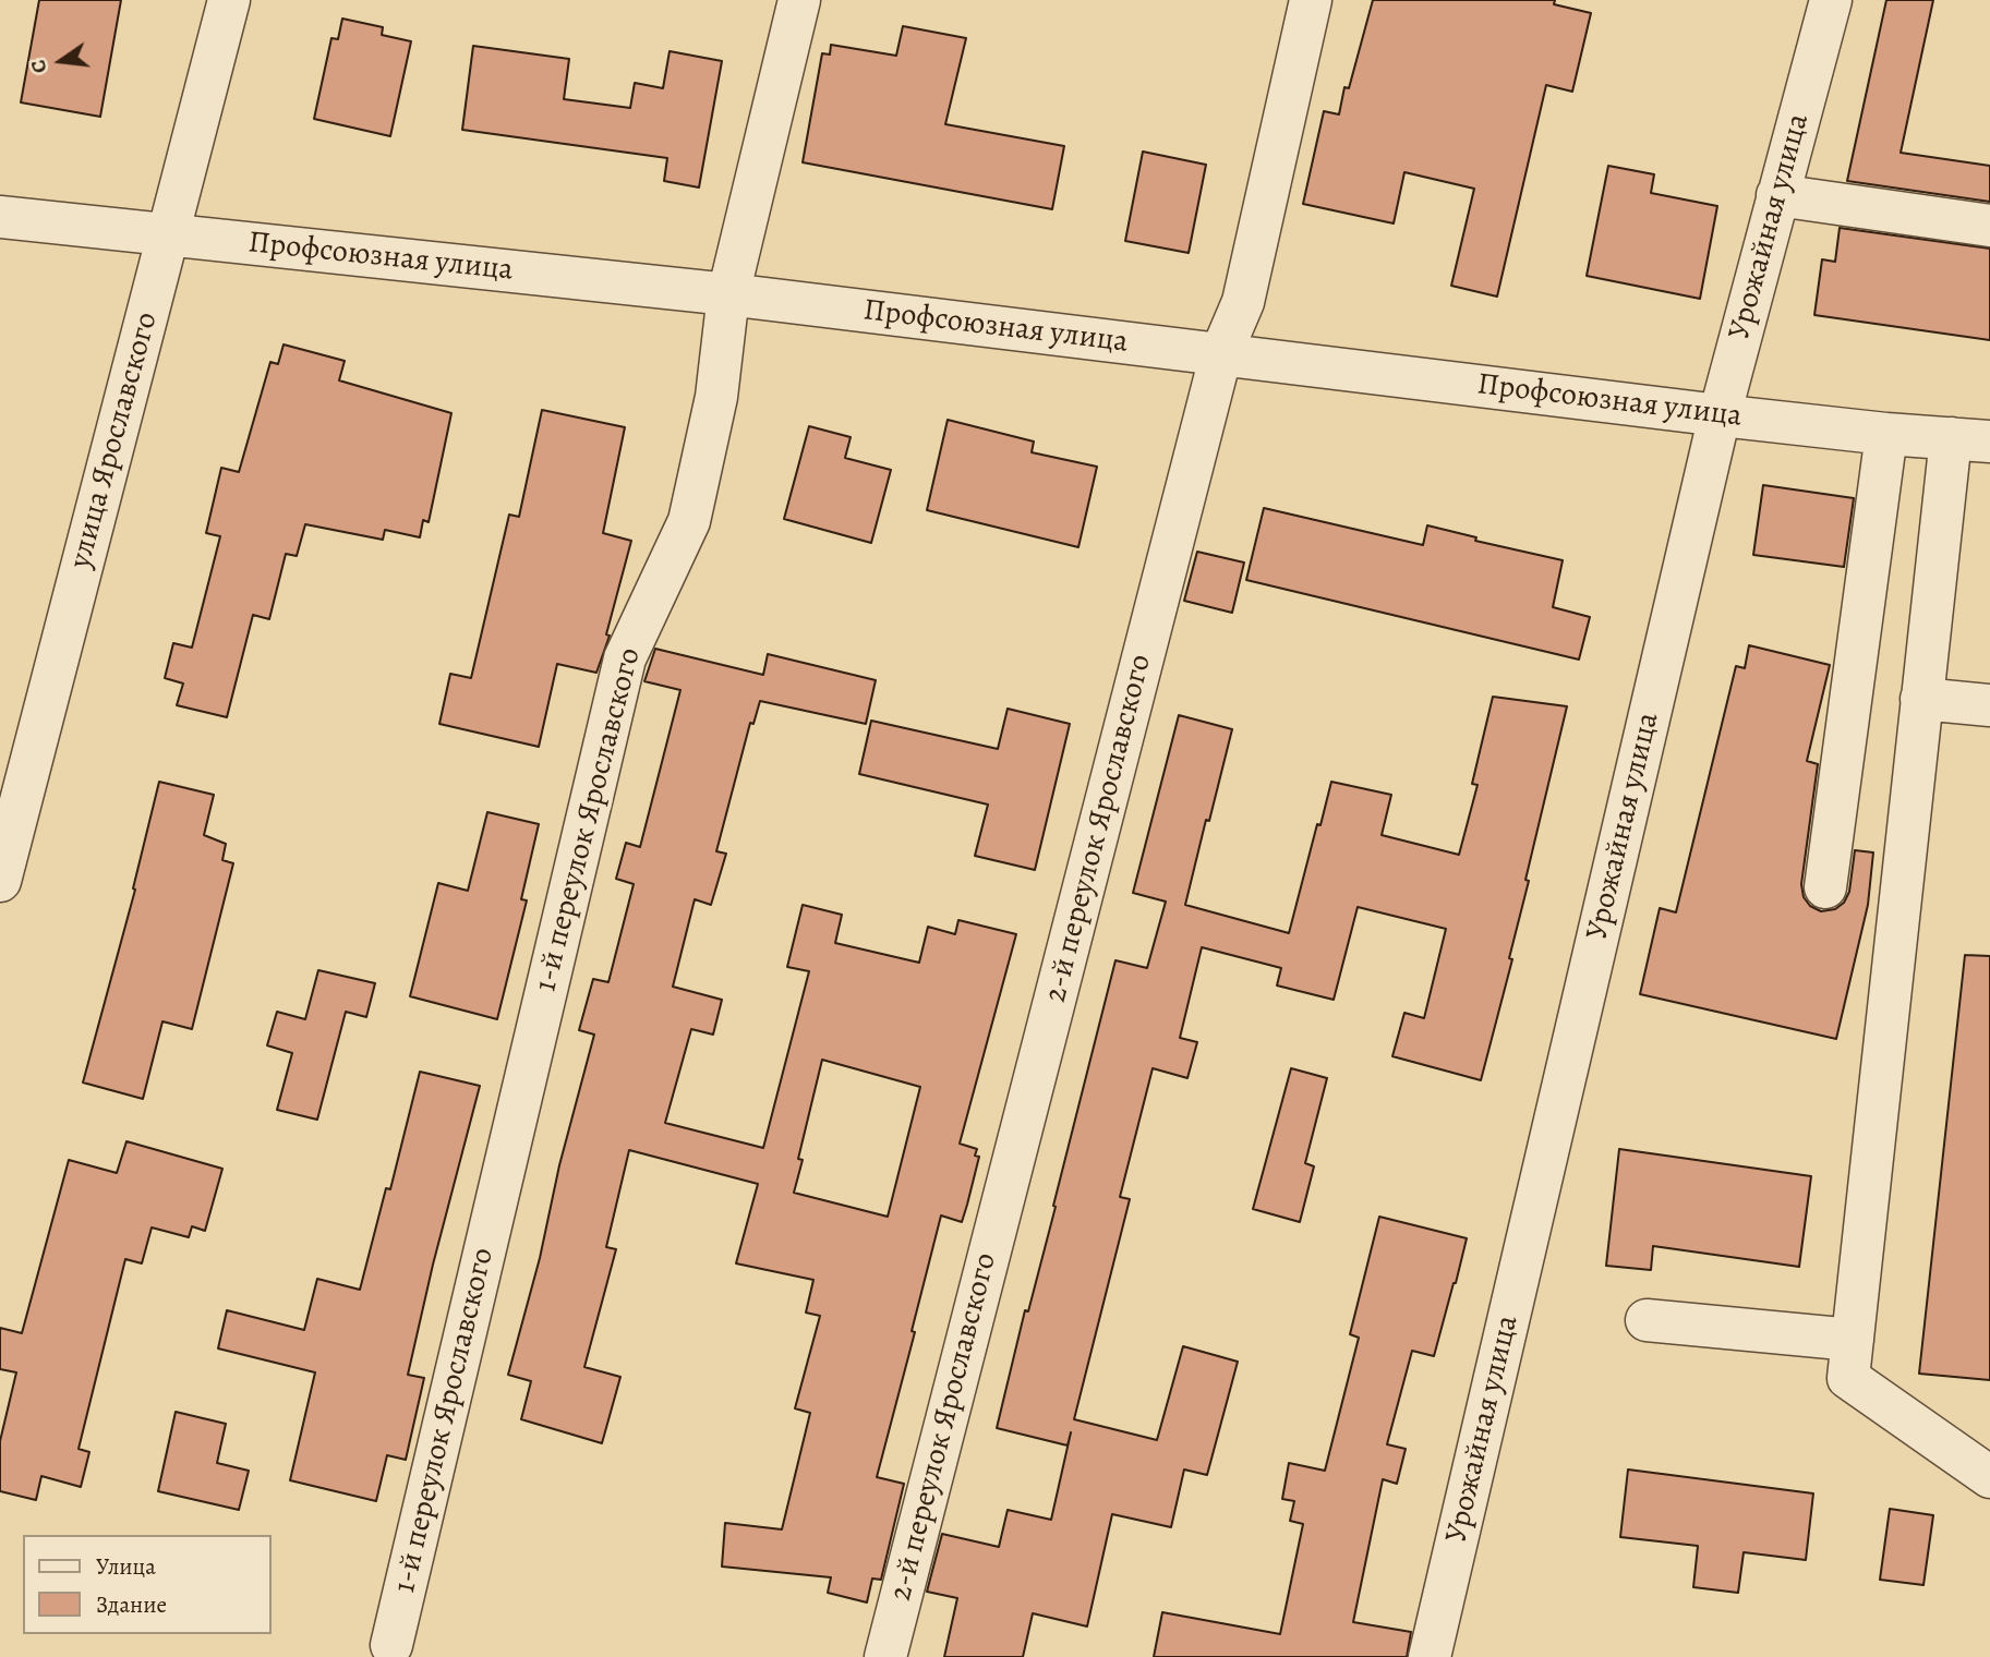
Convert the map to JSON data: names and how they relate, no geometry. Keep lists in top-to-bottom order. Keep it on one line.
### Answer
{"streets":{"street":["Урожайная улица","Профсоюзная улица","улица Ярославского","1-й переулок Ярославского","2-й переулок Ярославского"]},"crossings":[["Урожайная улица","Профсоюзная улица"],["Профсоюзная улица","улица Ярославского"],["Профсоюзная улица","1-й переулок Ярославского"],["Профсоюзная улица","2-й переулок Ярославского"]],"legend":["Улица","Здание"],"north":"left"}
